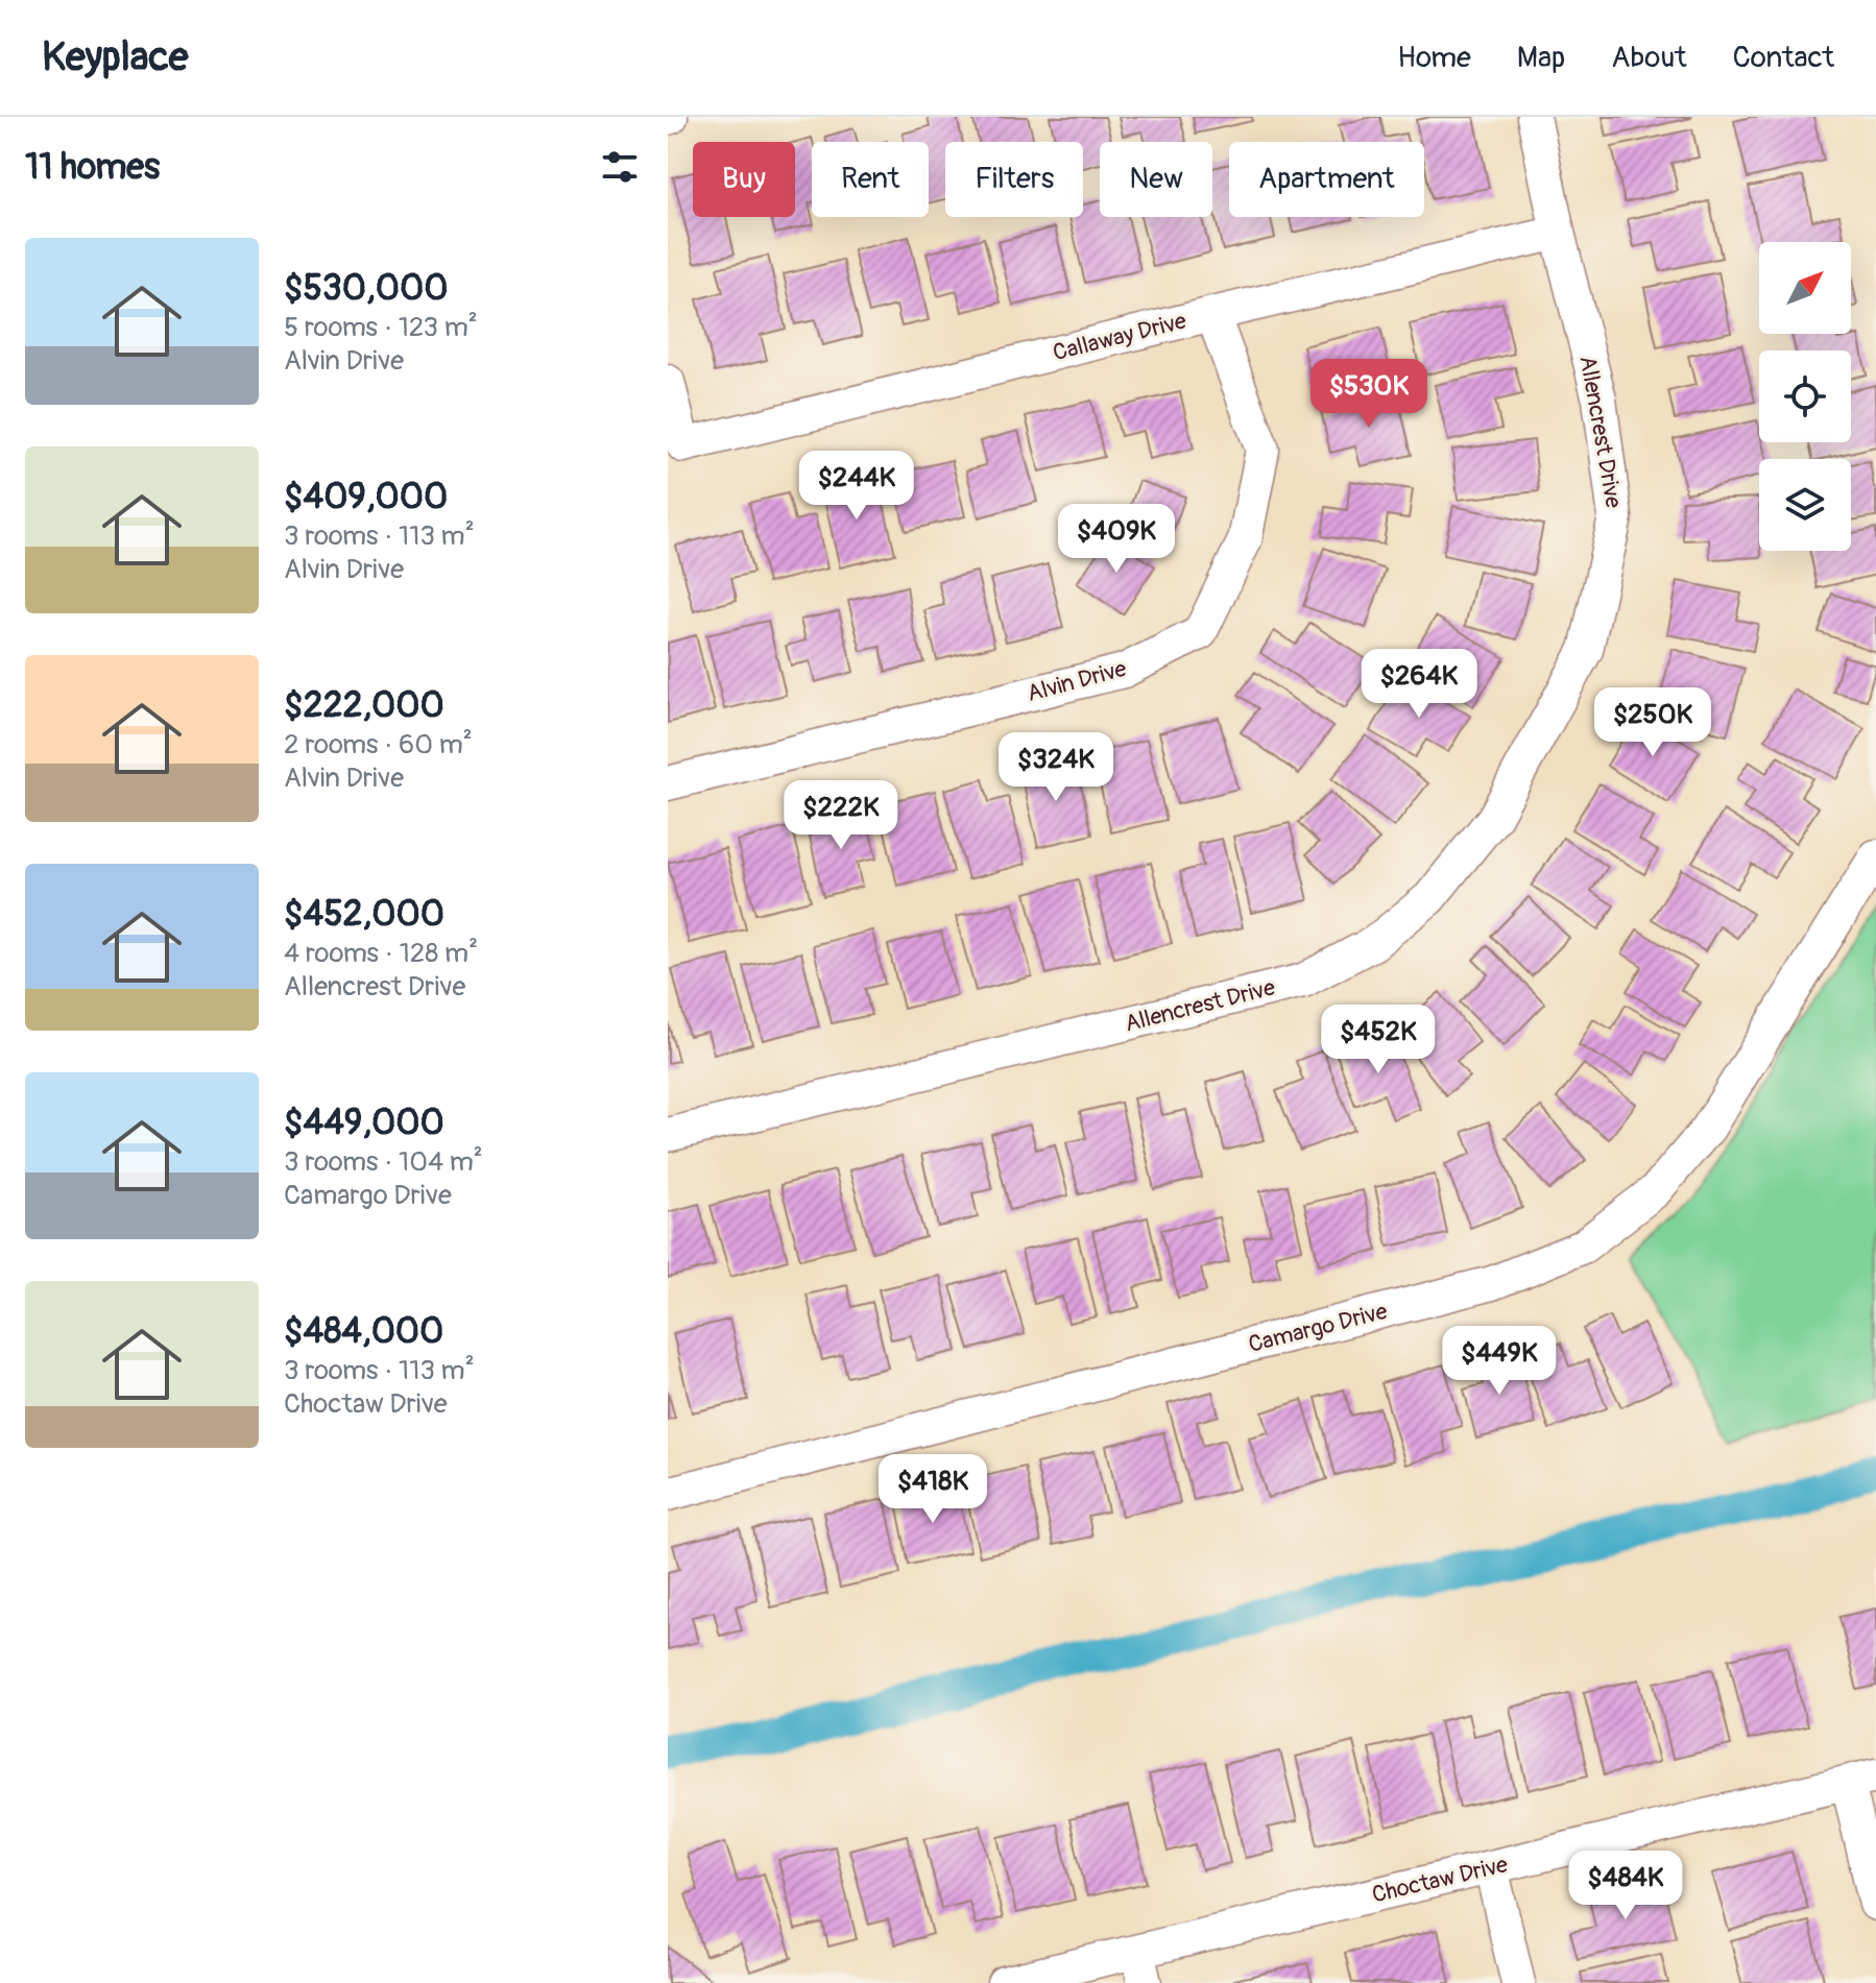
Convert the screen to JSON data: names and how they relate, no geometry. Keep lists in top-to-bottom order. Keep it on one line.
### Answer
{"streets":{"street":["Callaway Drive","Allencrest Drive","Alvin Drive","Camargo Drive","Choctaw Drive"]},"crossings":[["Callaway Drive","Allencrest Drive"],["Callaway Drive","Alvin Drive"]],"north":"top right","page":{"header":"Keyplace","nav":["Home","Map","About","Contact"],"heading":"11 homes","chip":["Buy","Rent","Filters","New","Apartment"],"list":[{"name":"$530,000","note":"5 rooms · 123 m² · Alvin Drive"},{"name":"$409,000","note":"3 rooms · 113 m² · Alvin Drive"},{"name":"$222,000","note":"2 rooms · 60 m² · Alvin Drive"},{"name":"$452,000","note":"4 rooms · 128 m² · Allencrest Drive"},{"name":"$449,000","note":"3 rooms · 104 m² · Camargo Drive"},{"name":"$484,000","note":"3 rooms · 113 m² · Choctaw Drive"}],"price":["$530K","$244K","$409K","$264K","$250K","$324K","$222K","$452K","$449K","$418K","$484K"]}}
